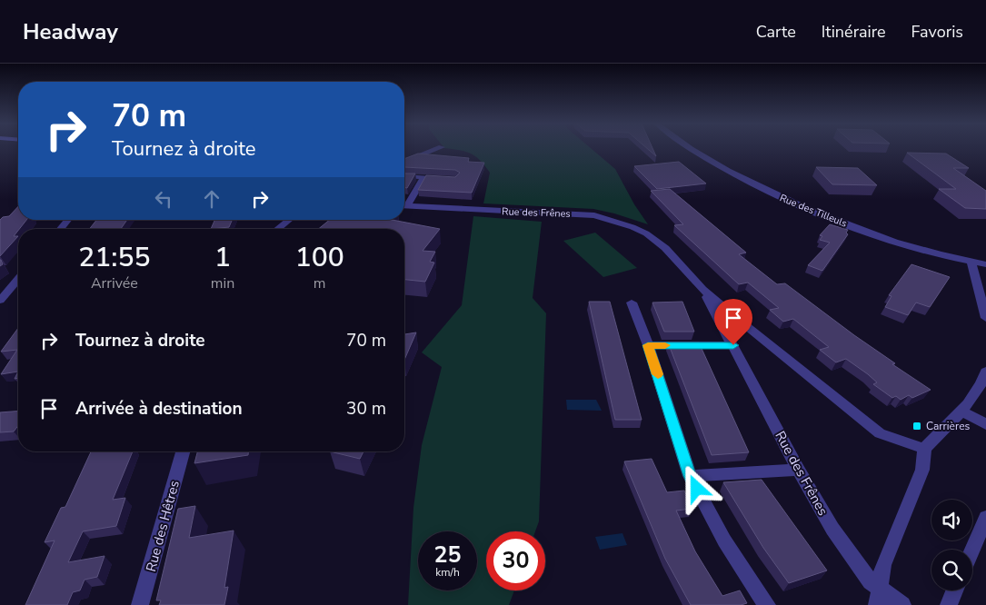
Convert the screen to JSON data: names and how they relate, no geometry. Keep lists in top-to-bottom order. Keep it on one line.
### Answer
{"streets":{"street":["Rue des Tilleuls","Rue des Frênes","Rue des Hêtres"]},"places":{"transit":["Carrières"]},"page":{"header":"Headway","nav":["Carte","Itinéraire","Favoris"],"turn":["70 m","Tournez à droite"],"eta":["21:55","Arrivée","1","min","100","m"],"list":[{"name":"Tournez à droite","value":"70 m"},{"name":"Arrivée à destination","value":"30 m"}],"speed":"25 km/h","limit":"30"}}
